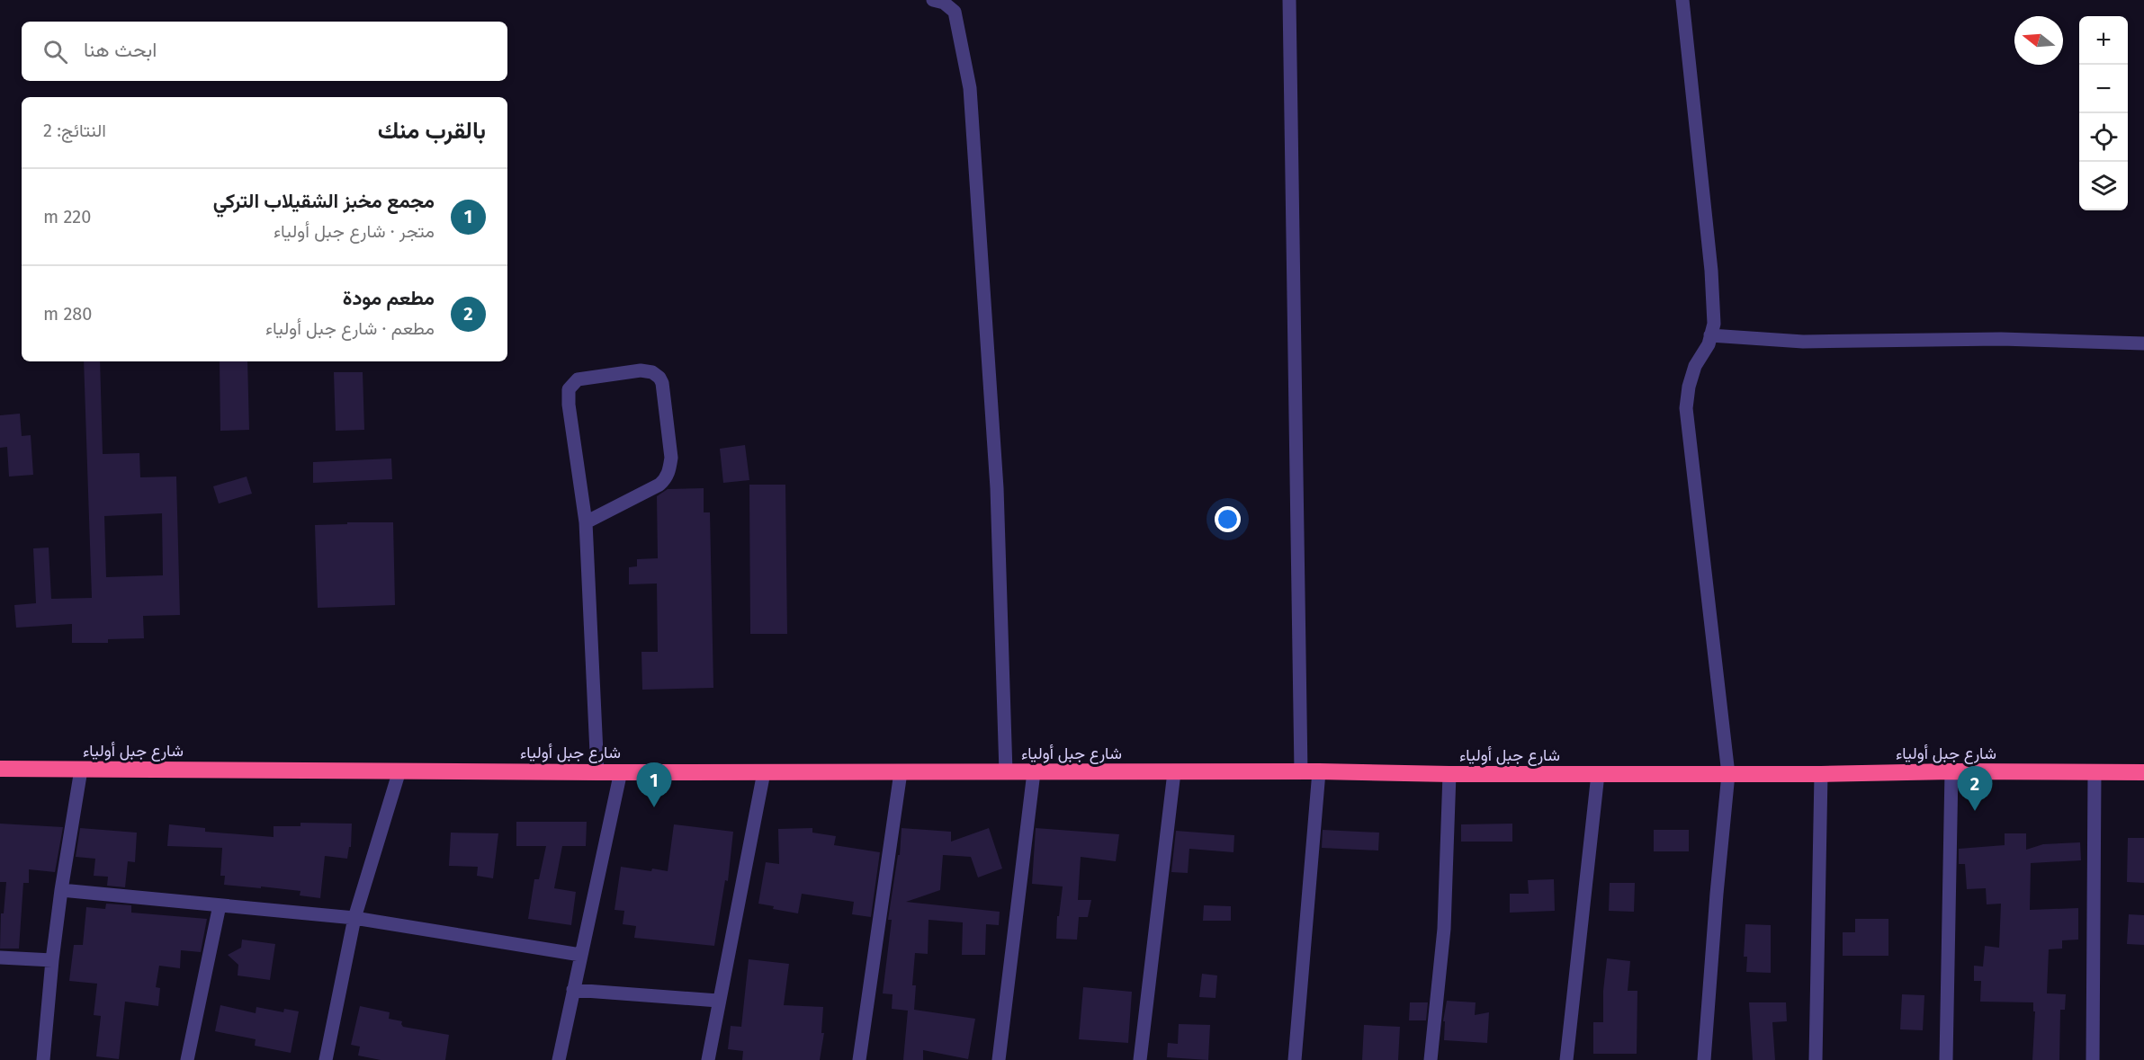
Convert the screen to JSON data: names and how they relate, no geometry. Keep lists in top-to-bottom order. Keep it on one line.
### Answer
{"streets":{"highway":["شارع جبل أولياء"]},"north":"left","page":{"map_buttons":["+","−"],"search":"ابحث هنا","heading":["بالقرب منك","النتائج: 2"],"list":[{"mark":"1","name":"مجمع مخبز الشقيلاب التركي","note":"متجر · شارع جبل أولياء","value":"220 m"},{"mark":"2","name":"مطعم مودة","note":"مطعم · شارع جبل أولياء","value":"280 m"}],"pins":["1","2"]}}
